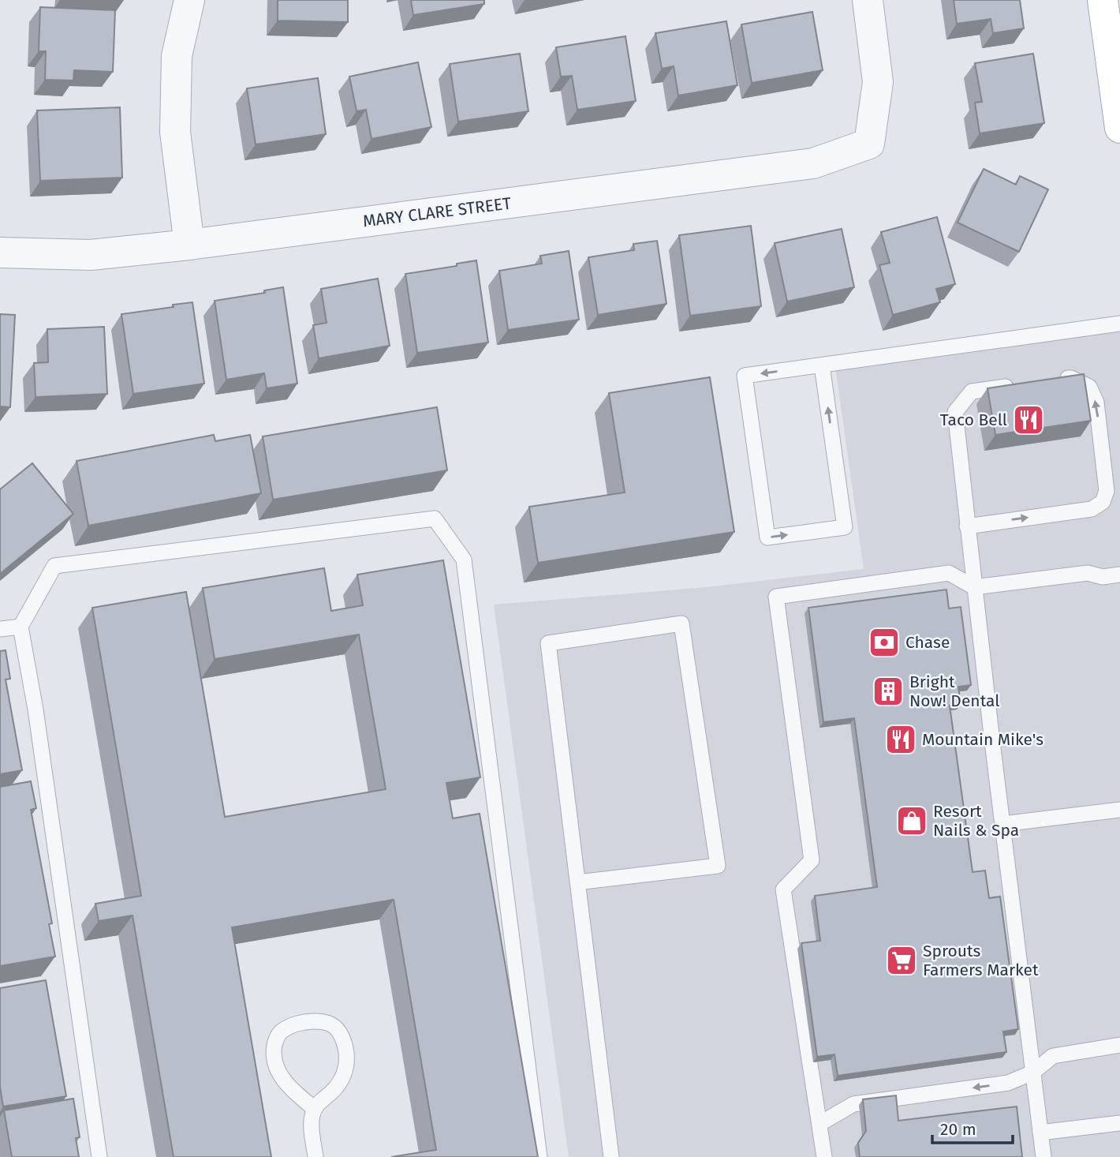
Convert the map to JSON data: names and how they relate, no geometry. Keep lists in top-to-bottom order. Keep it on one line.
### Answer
{"streets":{"street":["MARY CLARE STREET"]},"places":{"restaurant":["Taco Bell","Mountain Mike's"],"bank":["Chase"],"building":["Bright Now! Dental"],"shop":["Resort Nails & Spa"],"supermarket":["Sprouts Farmers Market"]},"scale_bar":"20 m"}
